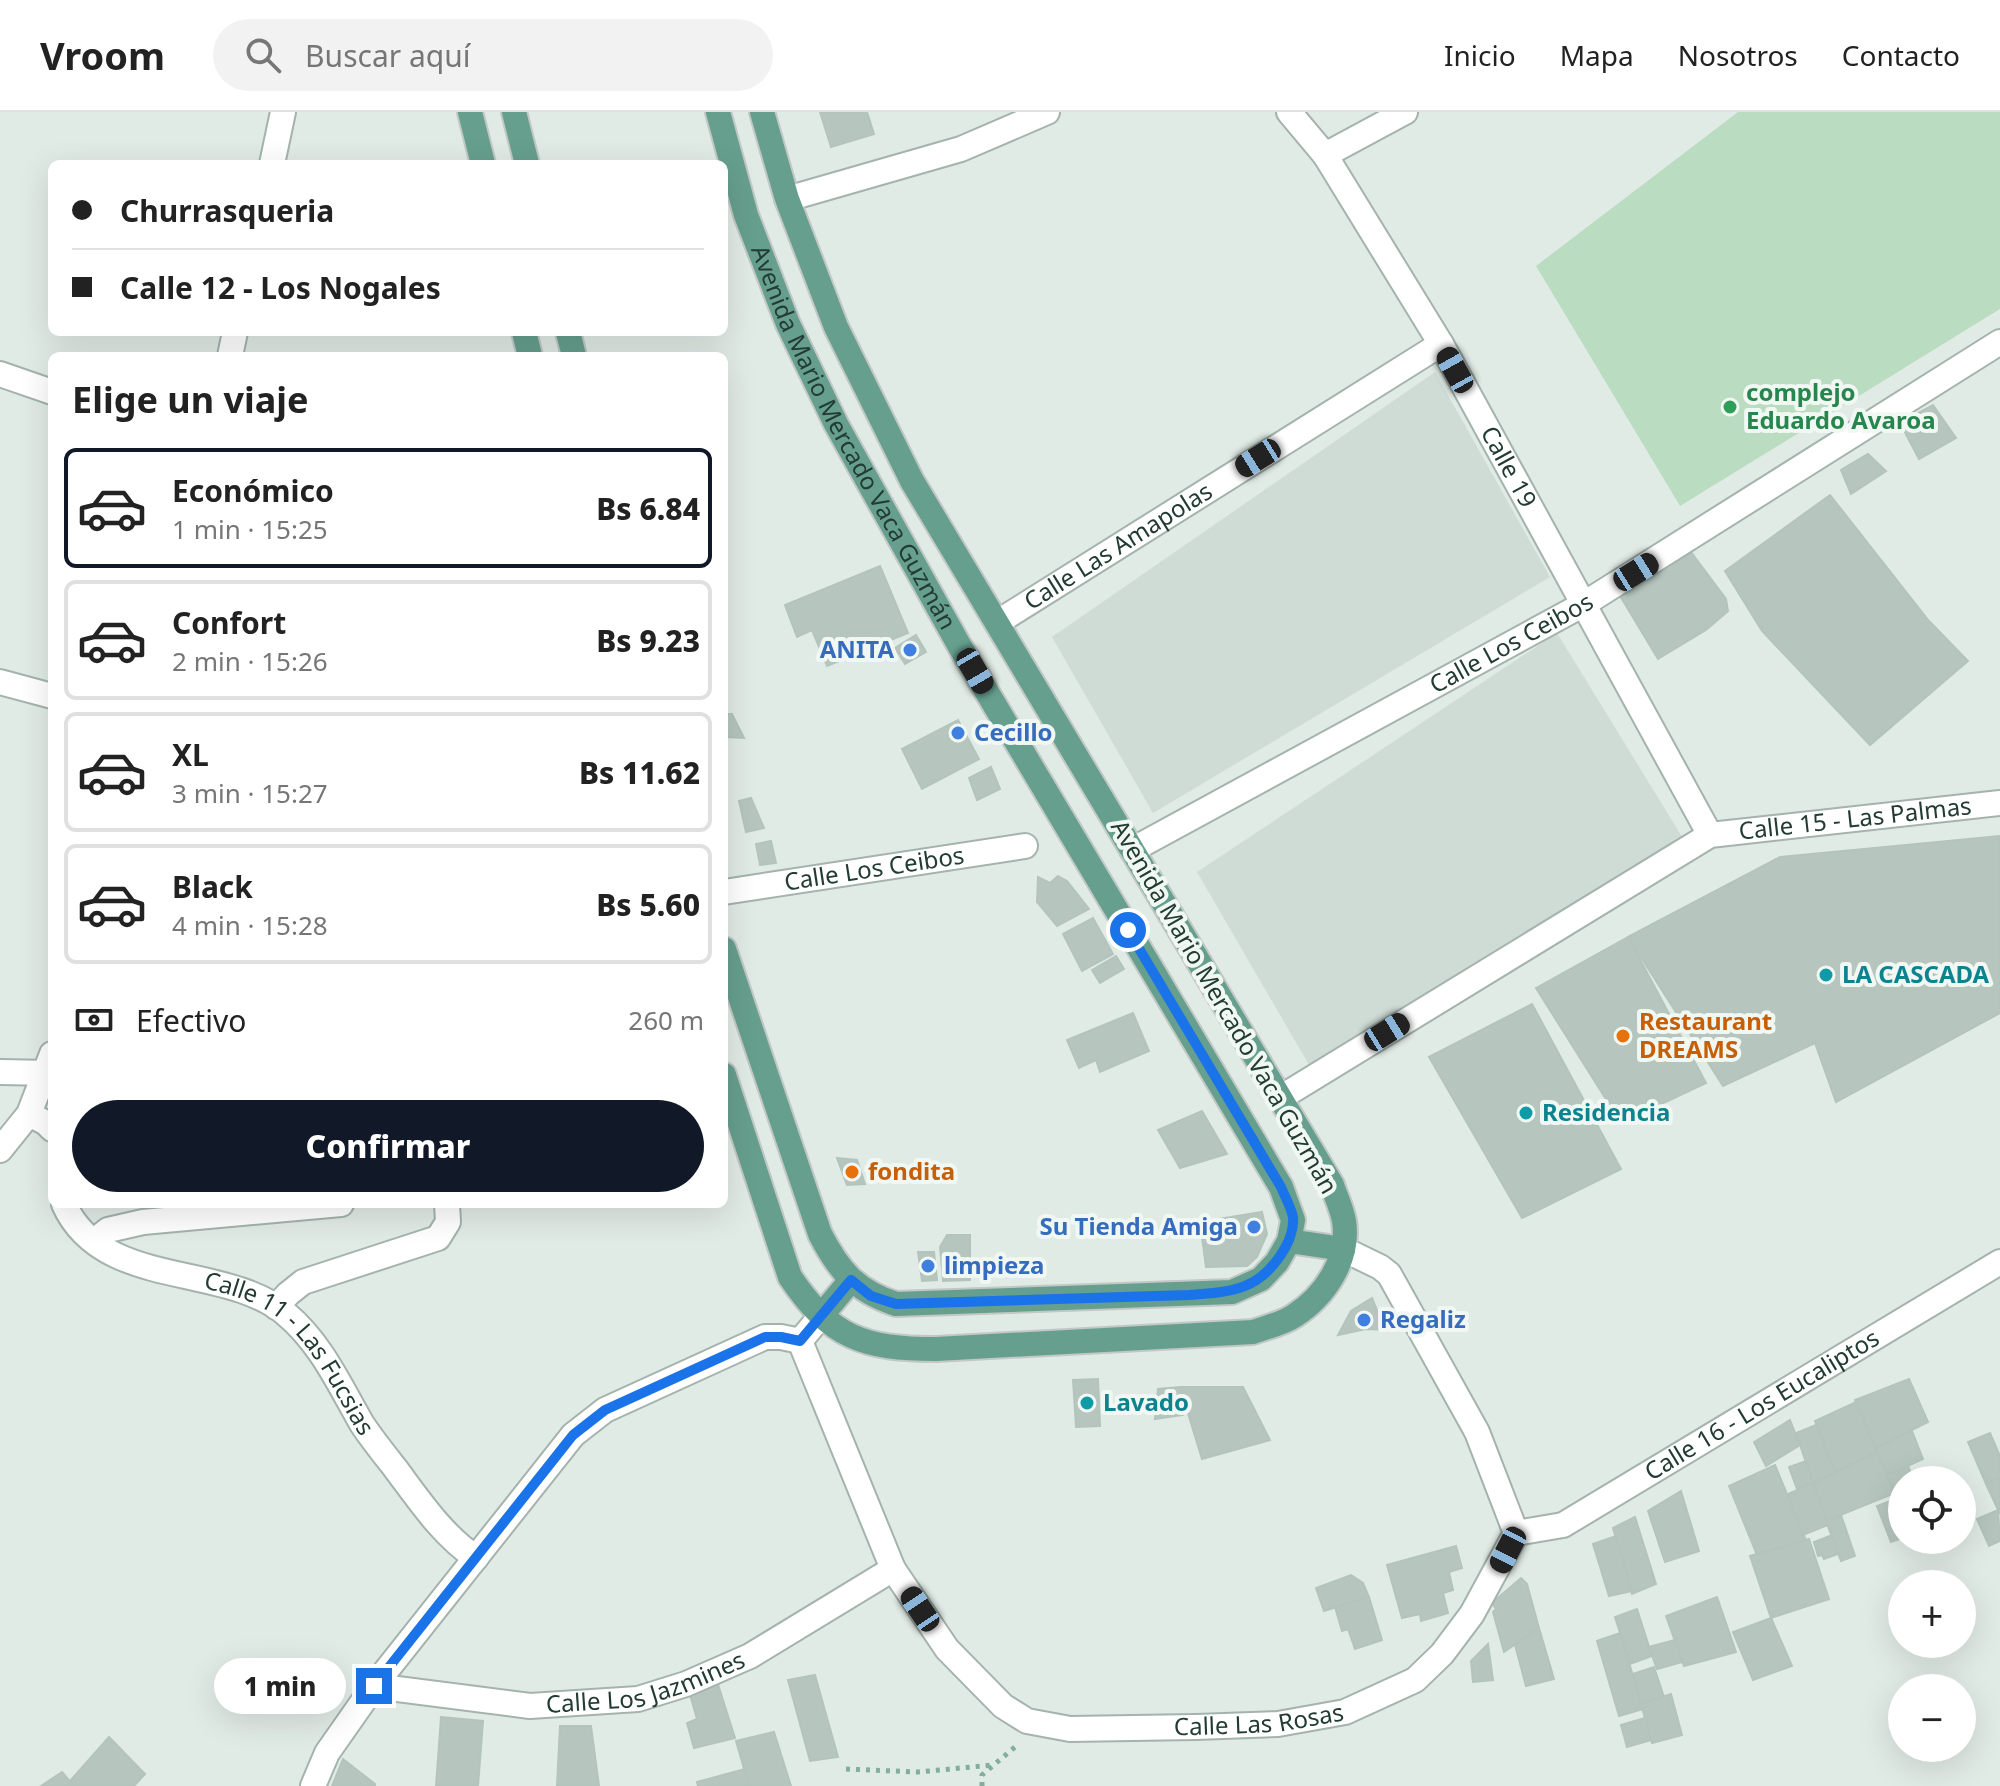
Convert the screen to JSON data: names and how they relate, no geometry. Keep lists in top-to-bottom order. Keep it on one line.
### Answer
{"streets":{"main road":["Avenida Mario Mercado Vaca Guzmán"],"street":["Calle 19","Calle Las Amapolas","Calle Los Ceibos","Calle 15 - Las Palmas","Calle 11 - Las Fucsias","Calle 16 - Los Eucaliptos","Calle Los Jazmines","Calle Las Rosas"]},"crossings":[["Avenida Mario Mercado Vaca Guzmán","Calle Las Amapolas"],["Avenida Mario Mercado Vaca Guzmán","Calle Los Ceibos"],["Calle 19","Calle Las Amapolas"],["Calle 19","Calle Los Ceibos"],["Calle 19","Calle 15 - Las Palmas"],["Calle 16 - Los Eucaliptos","Calle Las Rosas"],["Calle Los Jazmines","Calle Las Rosas"]],"places":["complejo Eduardo Avaroa","ANITA","Cecillo","LA CASCADA","Restaurant DREAMS","Residencia","fondita","Su Tienda Amiga","limpieza","Regaliz","Lavado"],"page":{"header":"Vroom","search":"Buscar aquí","nav":["Inicio","Mapa","Nosotros","Contacto"],"banner":["Churrasqueria","Calle 12 - Los Nogales"],"heading":"Elige un viaje","list":[{"name":"Económico","note":"1 min · 15:25","value":"Bs 6.84"},{"name":"Confort","note":"2 min · 15:26","value":"Bs 9.23"},{"name":"XL","note":"3 min · 15:27","value":"Bs 11.62"},{"name":"Black","note":"4 min · 15:28","value":"Bs 5.60"}],"pay":["Efectivo","260 m"],"buttons":"Confirmar","map_buttons":["+","−"],"bubble":"1 min"}}
